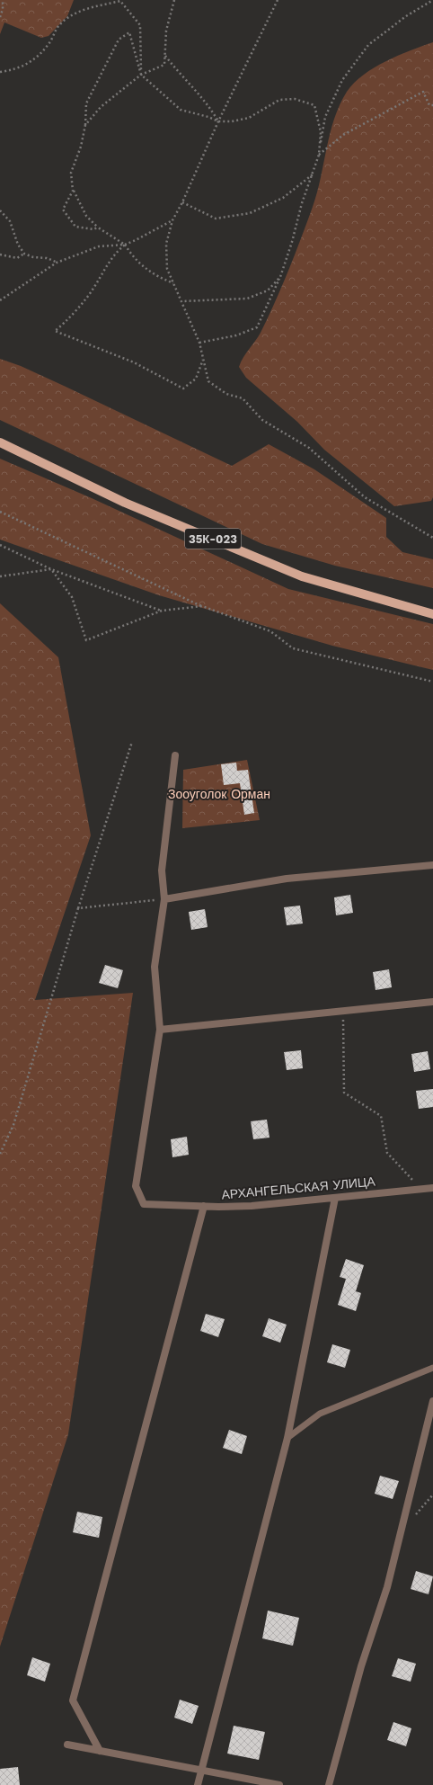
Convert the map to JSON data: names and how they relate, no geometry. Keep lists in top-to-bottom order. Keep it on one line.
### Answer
{"streets":{"main road":["35К-023"],"street":["АРХАНГЕЛЬСКАЯ УЛИЦА"]},"parks":["Зооуголок Орман"]}
